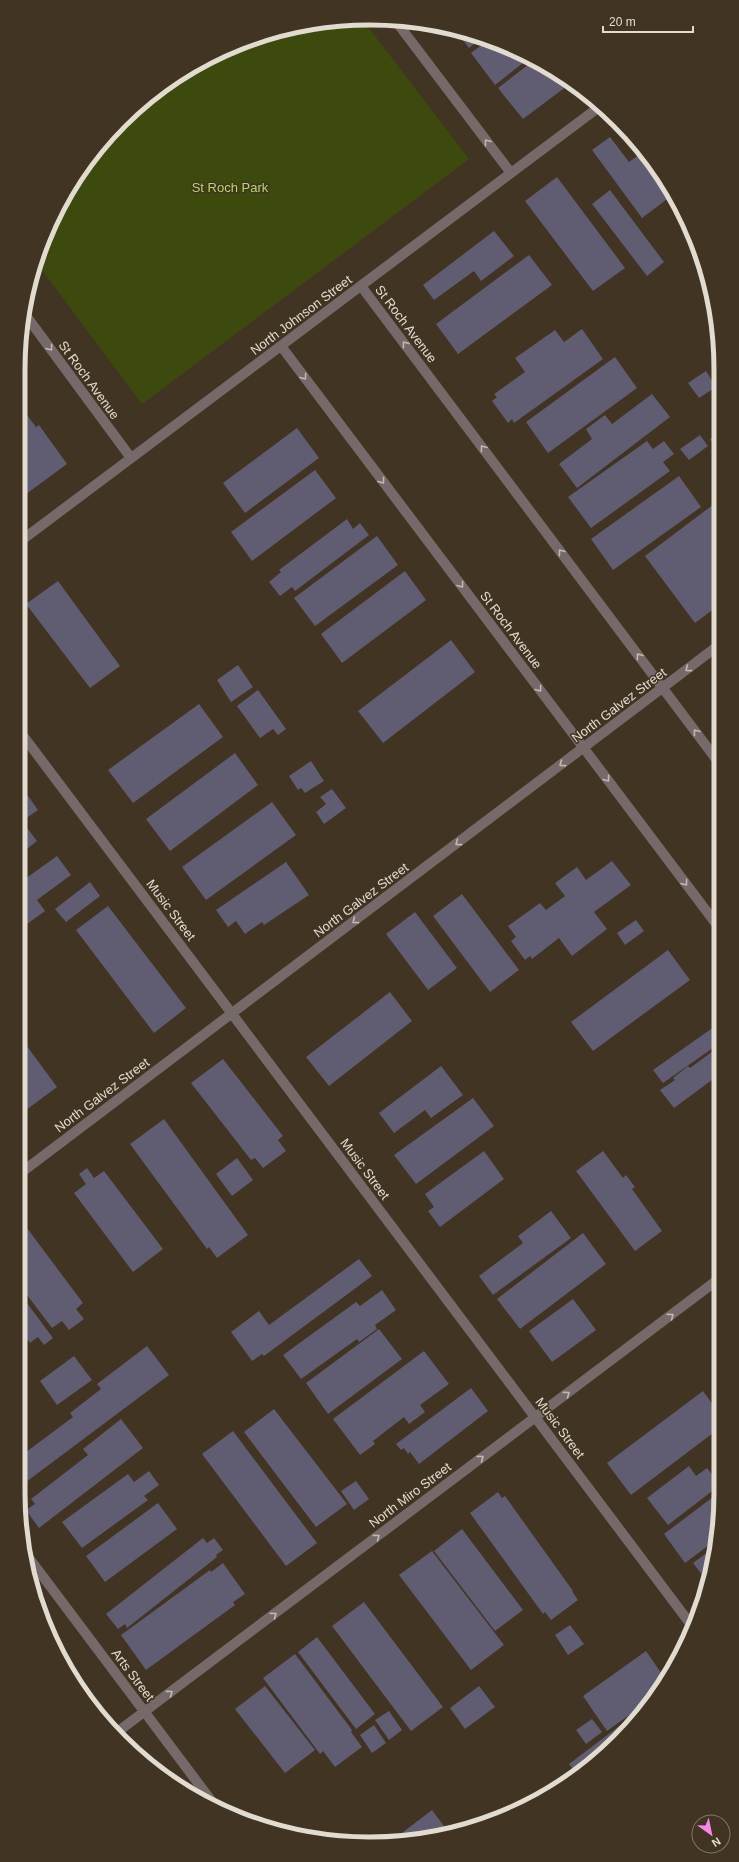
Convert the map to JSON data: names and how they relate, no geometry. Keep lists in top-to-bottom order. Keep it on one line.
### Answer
{"streets":{"street":["North Johnson Street","St Roch Avenue","North Galvez Street","Music Street","North Miro Street","Arts Street"]},"crossings":[["North Johnson Street","St Roch Avenue"],["St Roch Avenue","North Galvez Street"],["North Galvez Street","Music Street"],["Music Street","North Miro Street"],["North Miro Street","Arts Street"]],"one_way":["North Galvez Street","North Miro Street"],"parks":["St Roch Park"],"scale_bar":"20 m","north":"bottom right"}
